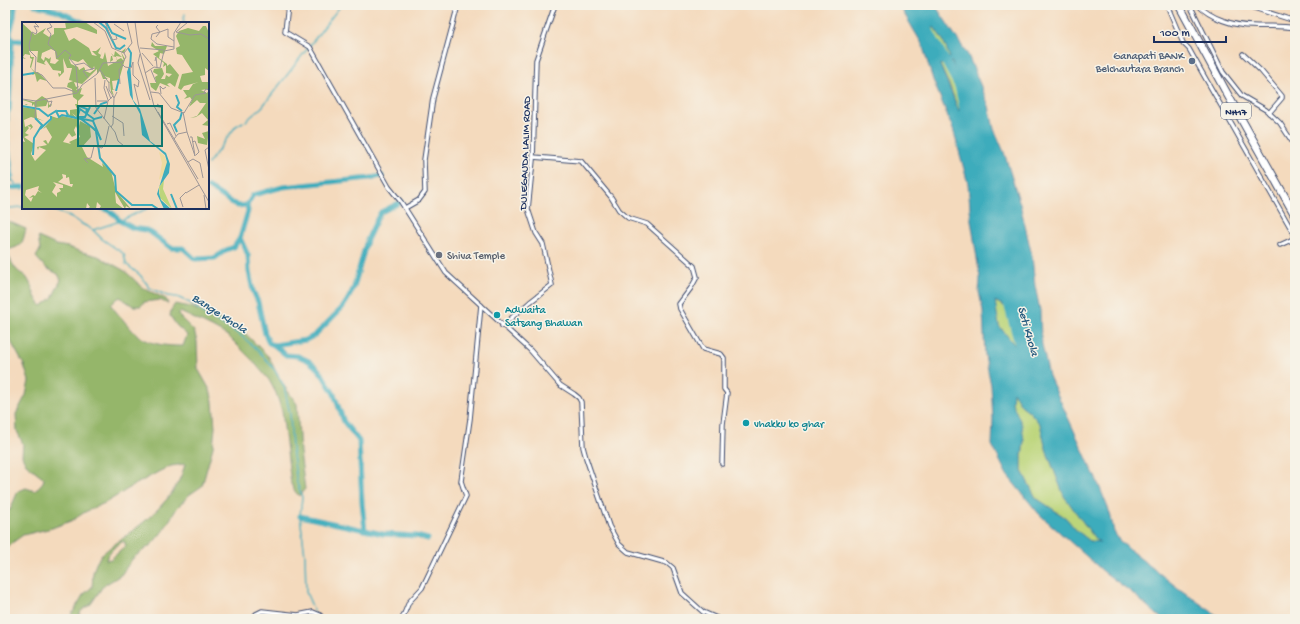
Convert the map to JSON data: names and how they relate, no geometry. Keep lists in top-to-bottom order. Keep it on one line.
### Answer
{"streets":{"highway":["NH17"],"street":["DULEGAUDA LALIM ROAD"]},"water":["Bange Khola","Seti Khola"],"places":["Ganapati BANK Belchautara Branch","Shiva Temple","Adwaita Satsang Bhawan","vhakku ko ghar"],"scale_bar":"100 m"}
